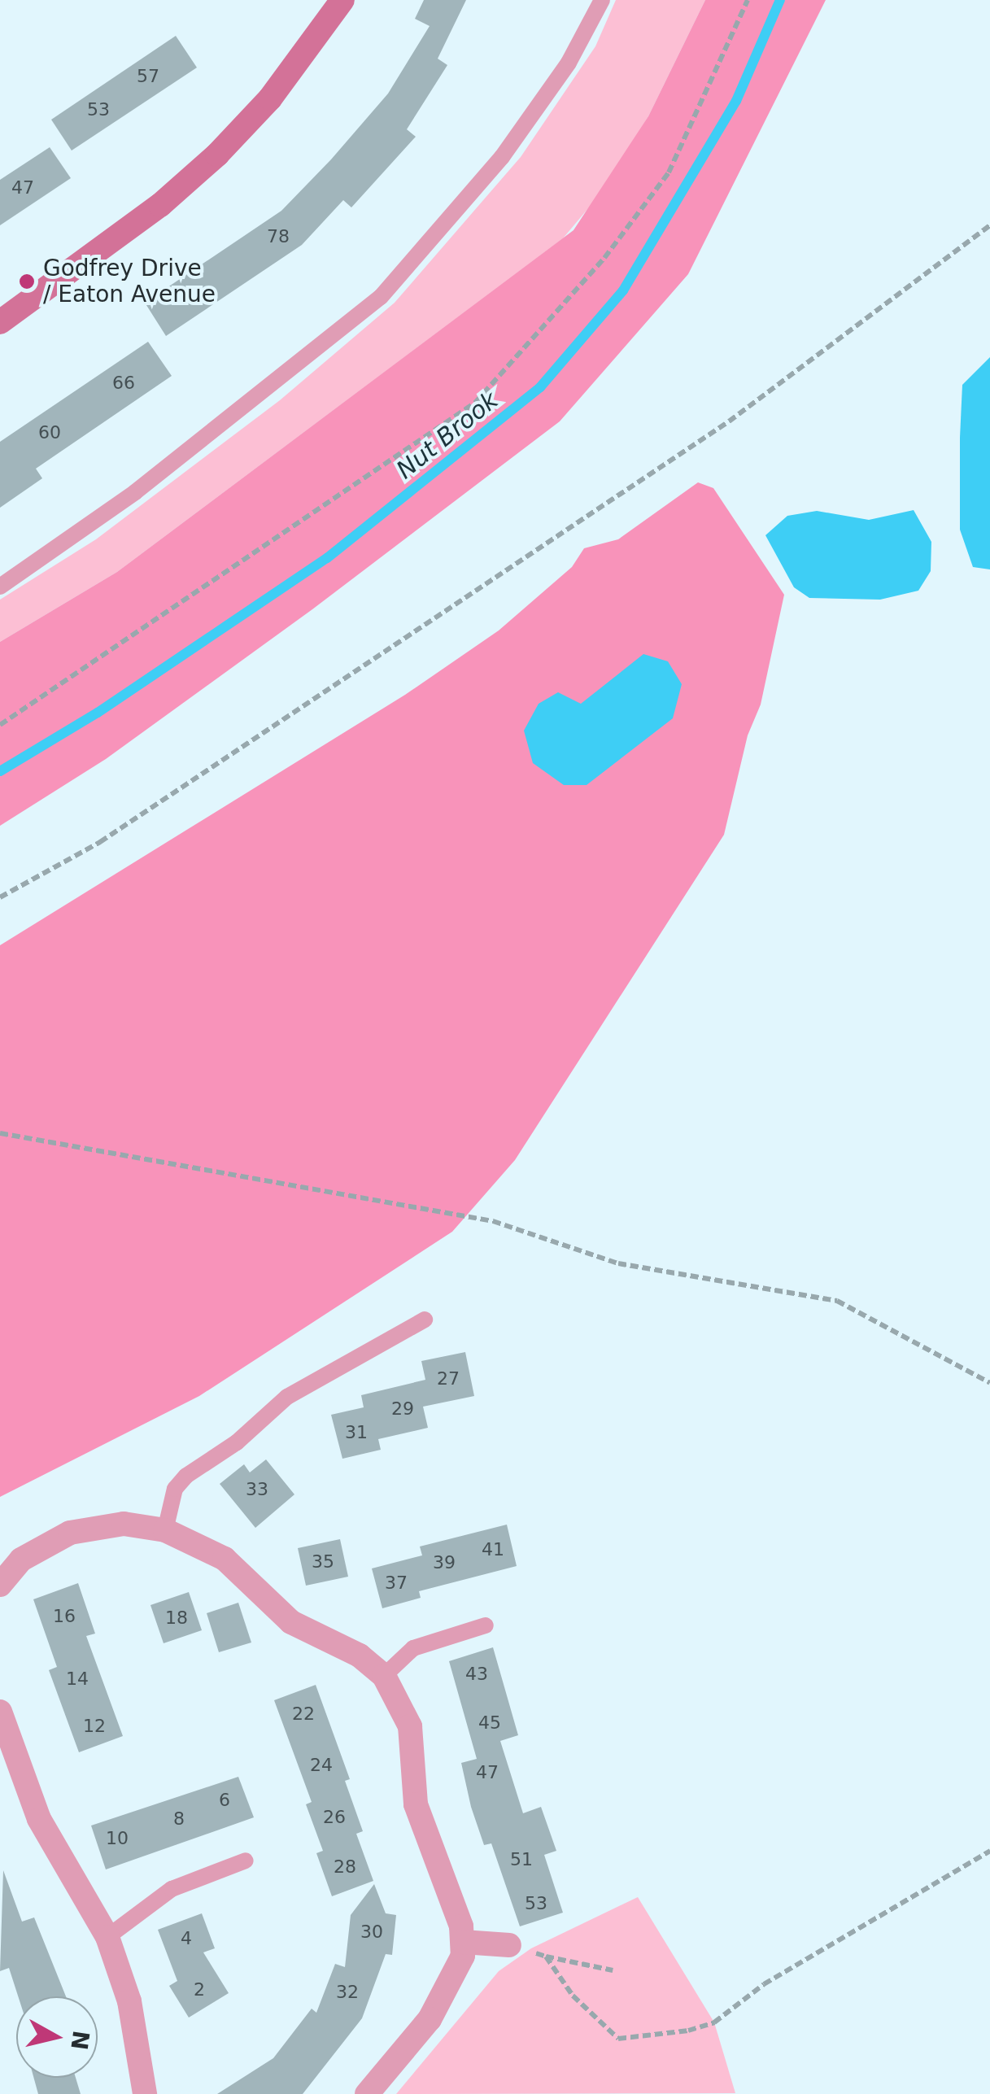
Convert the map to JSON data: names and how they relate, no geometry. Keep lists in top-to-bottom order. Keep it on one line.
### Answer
{"water":["Nut Brook"],"places":["Godfrey Drive / Eaton Avenue"],"house_numbers":["57","53","47","78","66","60","27","29","31","33","41","35","39","37","16","18","43","14","22","45","12","24","47","6","26","8","10","51","28","53","30","4","2","32"],"north":"right"}
